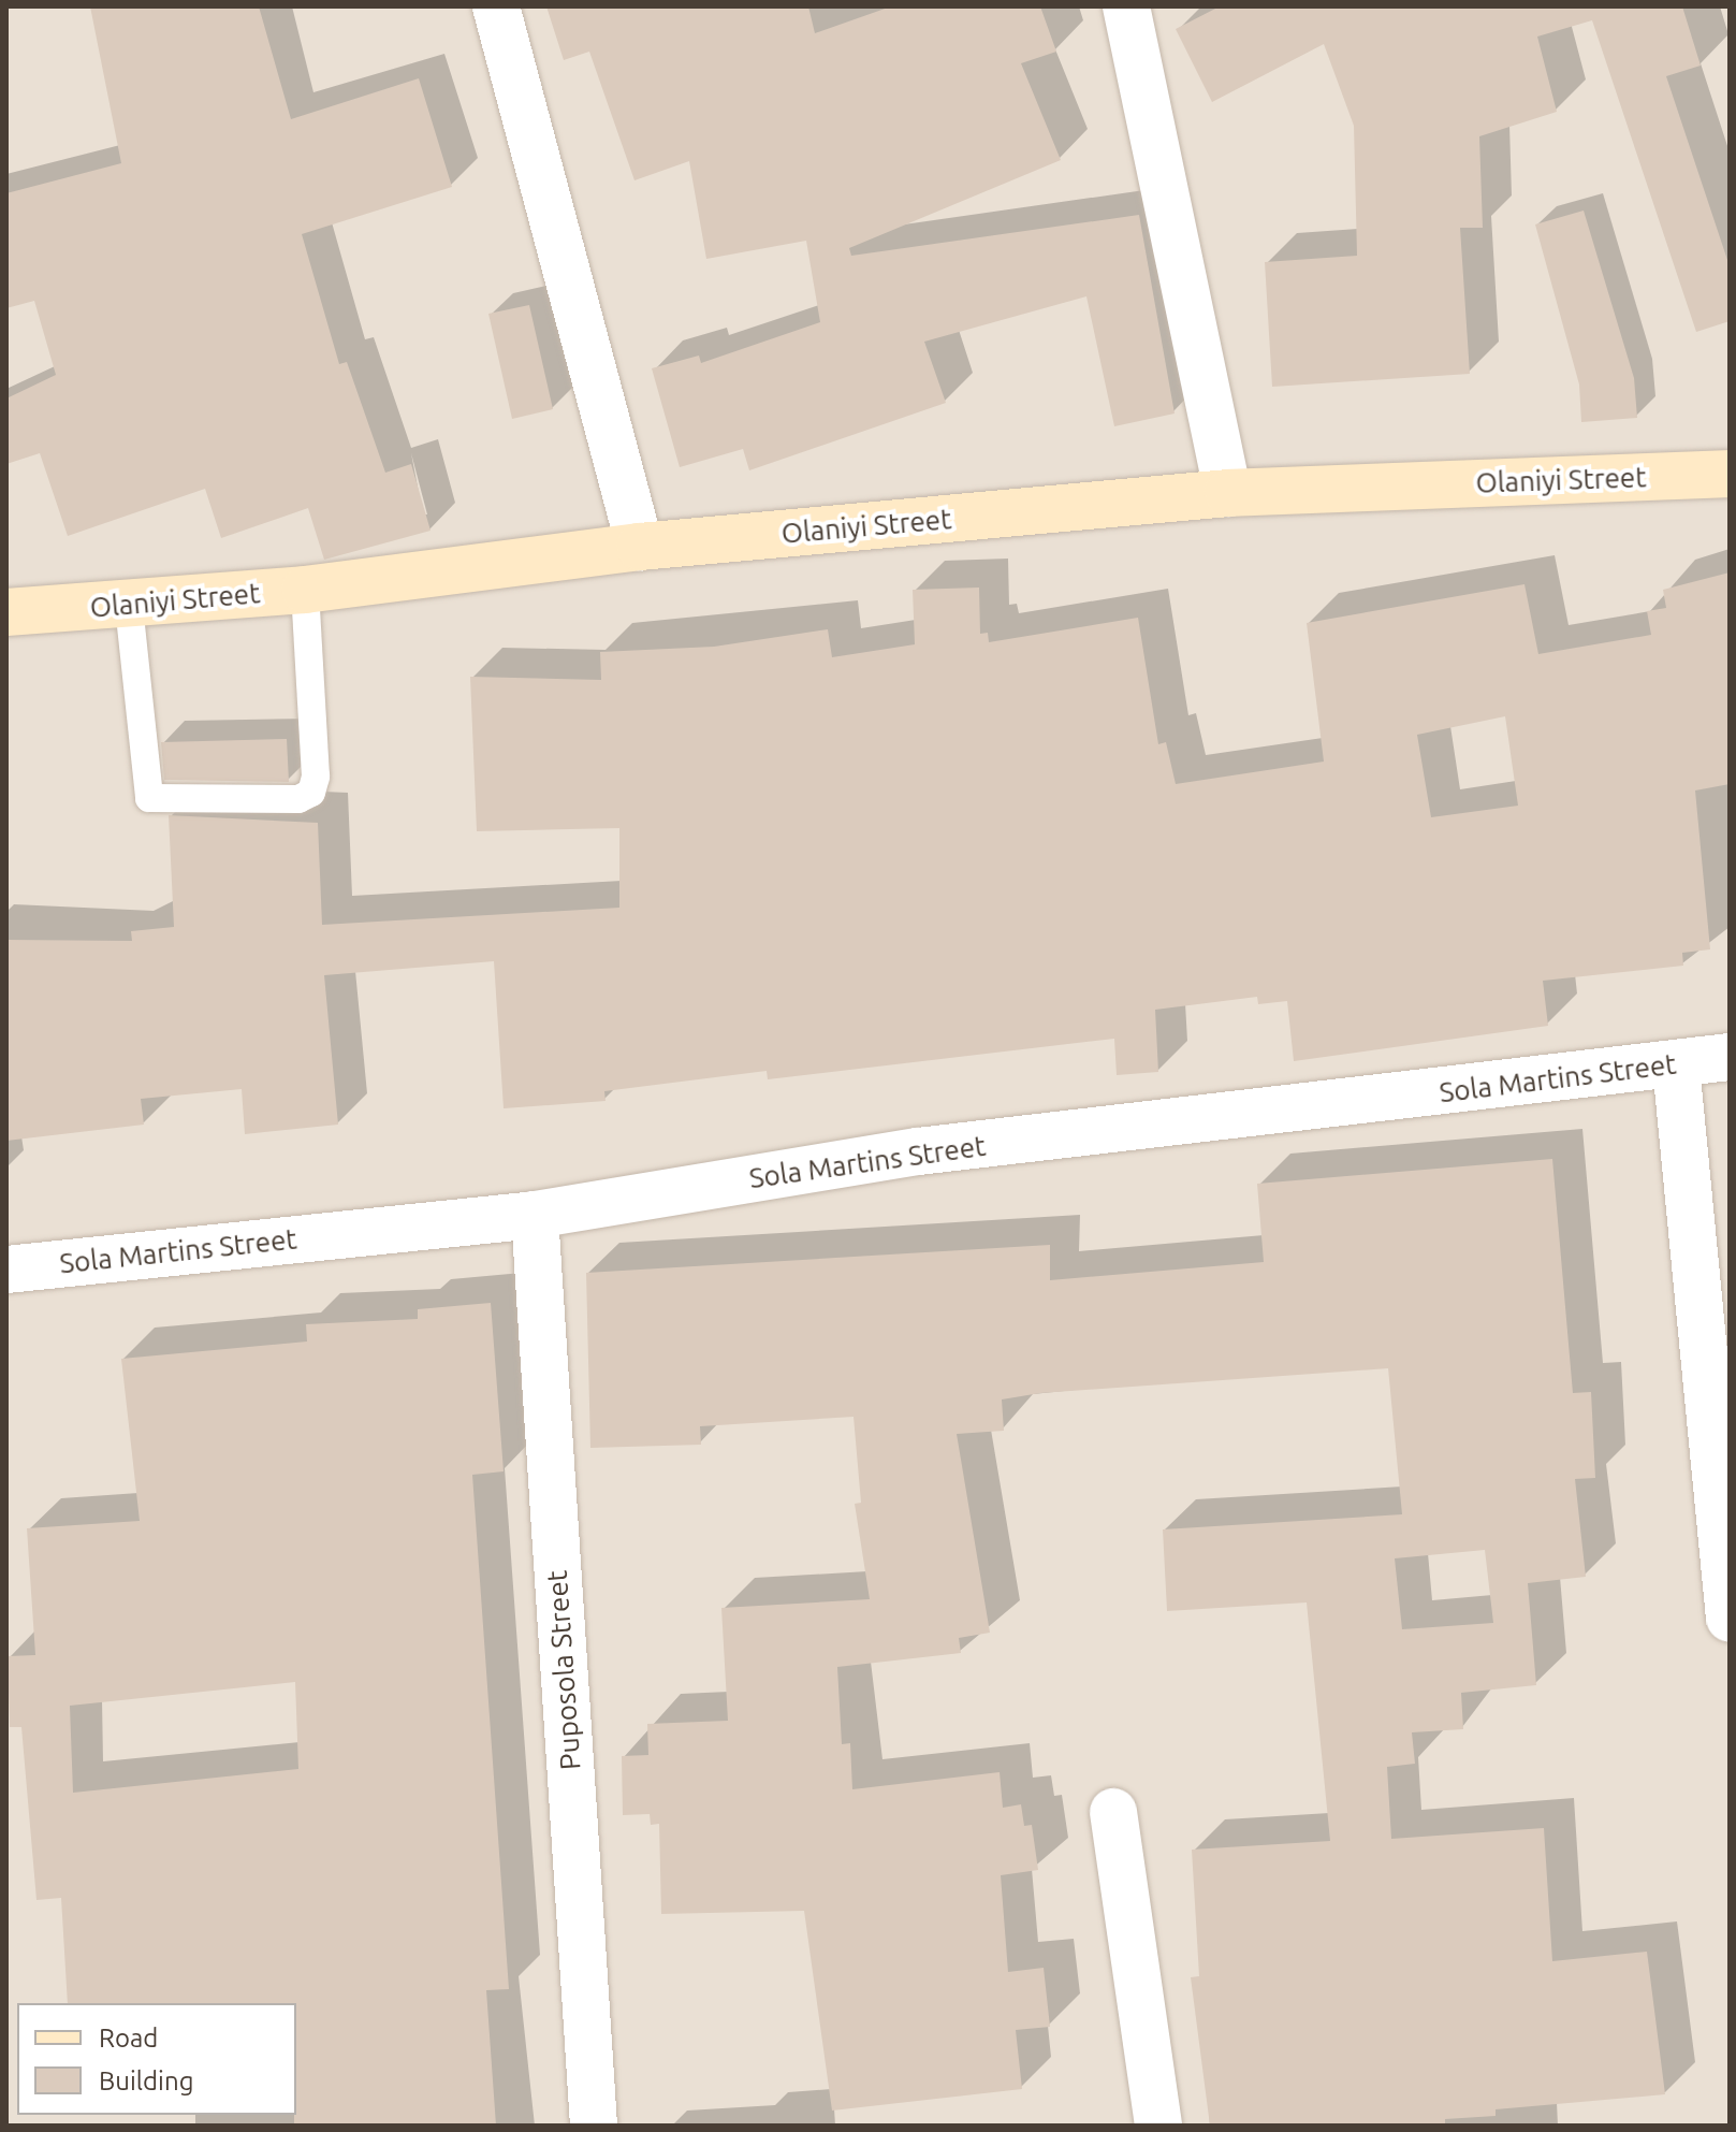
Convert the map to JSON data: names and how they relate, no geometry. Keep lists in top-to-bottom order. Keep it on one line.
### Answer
{"streets":{"street":["Olaniyi Street","Sola Martins Street","Puposola Street"]},"crossings":[["Sola Martins Street","Puposola Street"]],"legend":["Road","Building"]}
